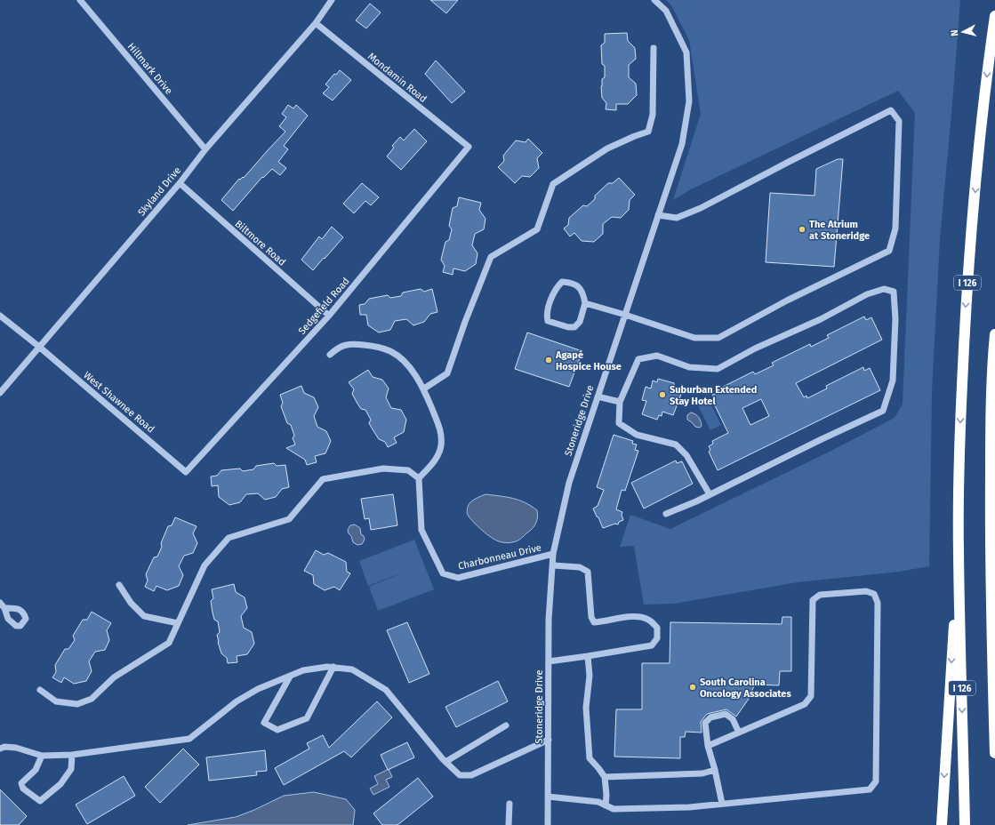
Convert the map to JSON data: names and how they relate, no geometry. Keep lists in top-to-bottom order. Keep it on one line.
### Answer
{"streets":{"highway":["I 126"],"street":["Hillmark Drive","Mondamin Road","Skyland Drive","Biltmore Road","Sedgefield Road","West Shawnee Road","Stoneridge Drive","Charbonneau Drive"]},"crossings":[["Hillmark Drive","Skyland Drive"],["Mondamin Road","Skyland Drive"],["Mondamin Road","Sedgefield Road"],["Skyland Drive","Biltmore Road"],["Skyland Drive","West Shawnee Road"],["Biltmore Road","Sedgefield Road"],["Sedgefield Road","West Shawnee Road"],["Stoneridge Drive","Charbonneau Drive"]],"places":["The Atrium at Stoneridge","Agapé Hospice House","Suburban Extended Stay Hotel","South Carolina Oncology Associates"],"north":"left"}
